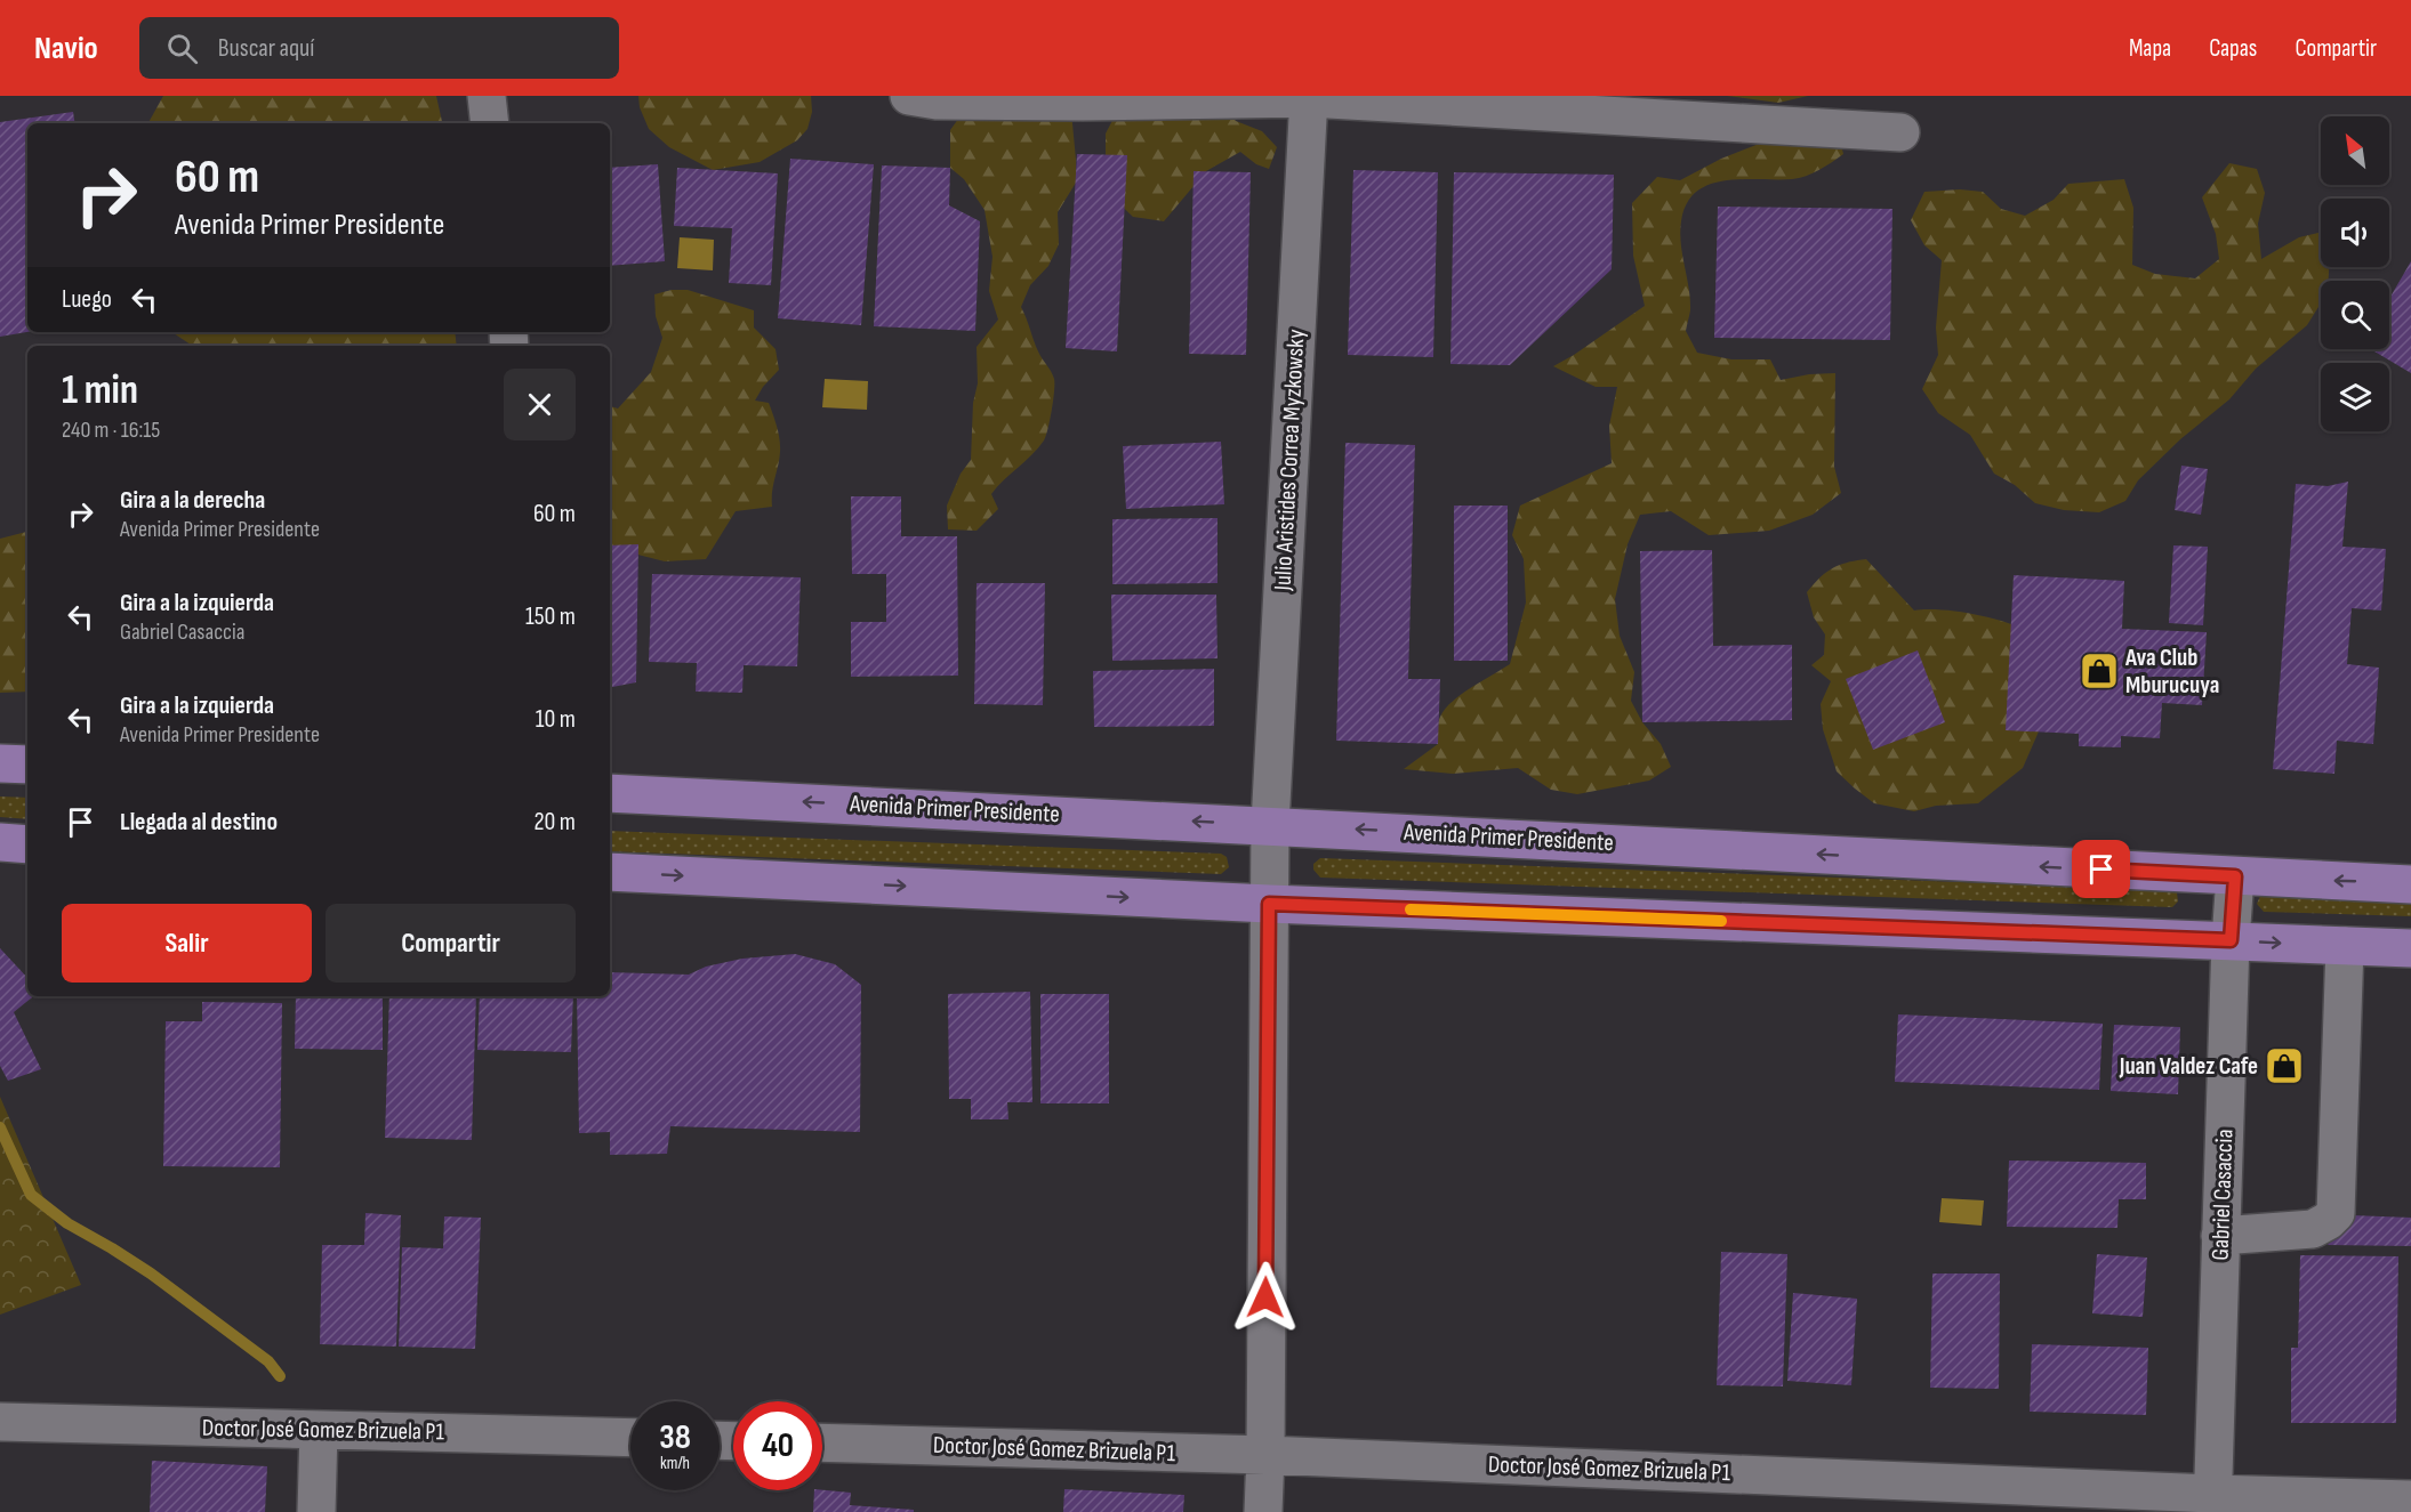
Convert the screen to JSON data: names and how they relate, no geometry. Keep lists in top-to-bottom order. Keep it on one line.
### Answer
{"streets":{"main road":["Avenida Primer Presidente"],"street":["Julio Aristides Correa Myzkowsky","Gabriel Casaccia","Doctor José Gomez Brizuela P1"]},"crossings":[["Julio Aristides Correa Myzkowsky","Avenida Primer Presidente"],["Avenida Primer Presidente","Gabriel Casaccia"],["Gabriel Casaccia","Doctor José Gomez Brizuela P1"]],"places":{"shop":["Ava Club Mburucuya","Juan Valdez Cafe"]},"north":"top left","page":{"header":"Navio","search":"Buscar aquí","nav":["Mapa","Capas","Compartir"],"turn":["60 m","Avenida Primer Presidente"],"then":"Luego","heading":["1 min","240 m · 16:15"],"list":[{"name":"Gira a la derecha","note":"Avenida Primer Presidente","value":"60 m"},{"name":"Gira a la izquierda","note":"Gabriel Casaccia","value":"150 m"},{"name":"Gira a la izquierda","note":"Avenida Primer Presidente","value":"10 m"},{"name":"Llegada al destino","value":"20 m"}],"buttons":["Salir","Compartir"],"speed":"38 km/h","limit":"40"}}
